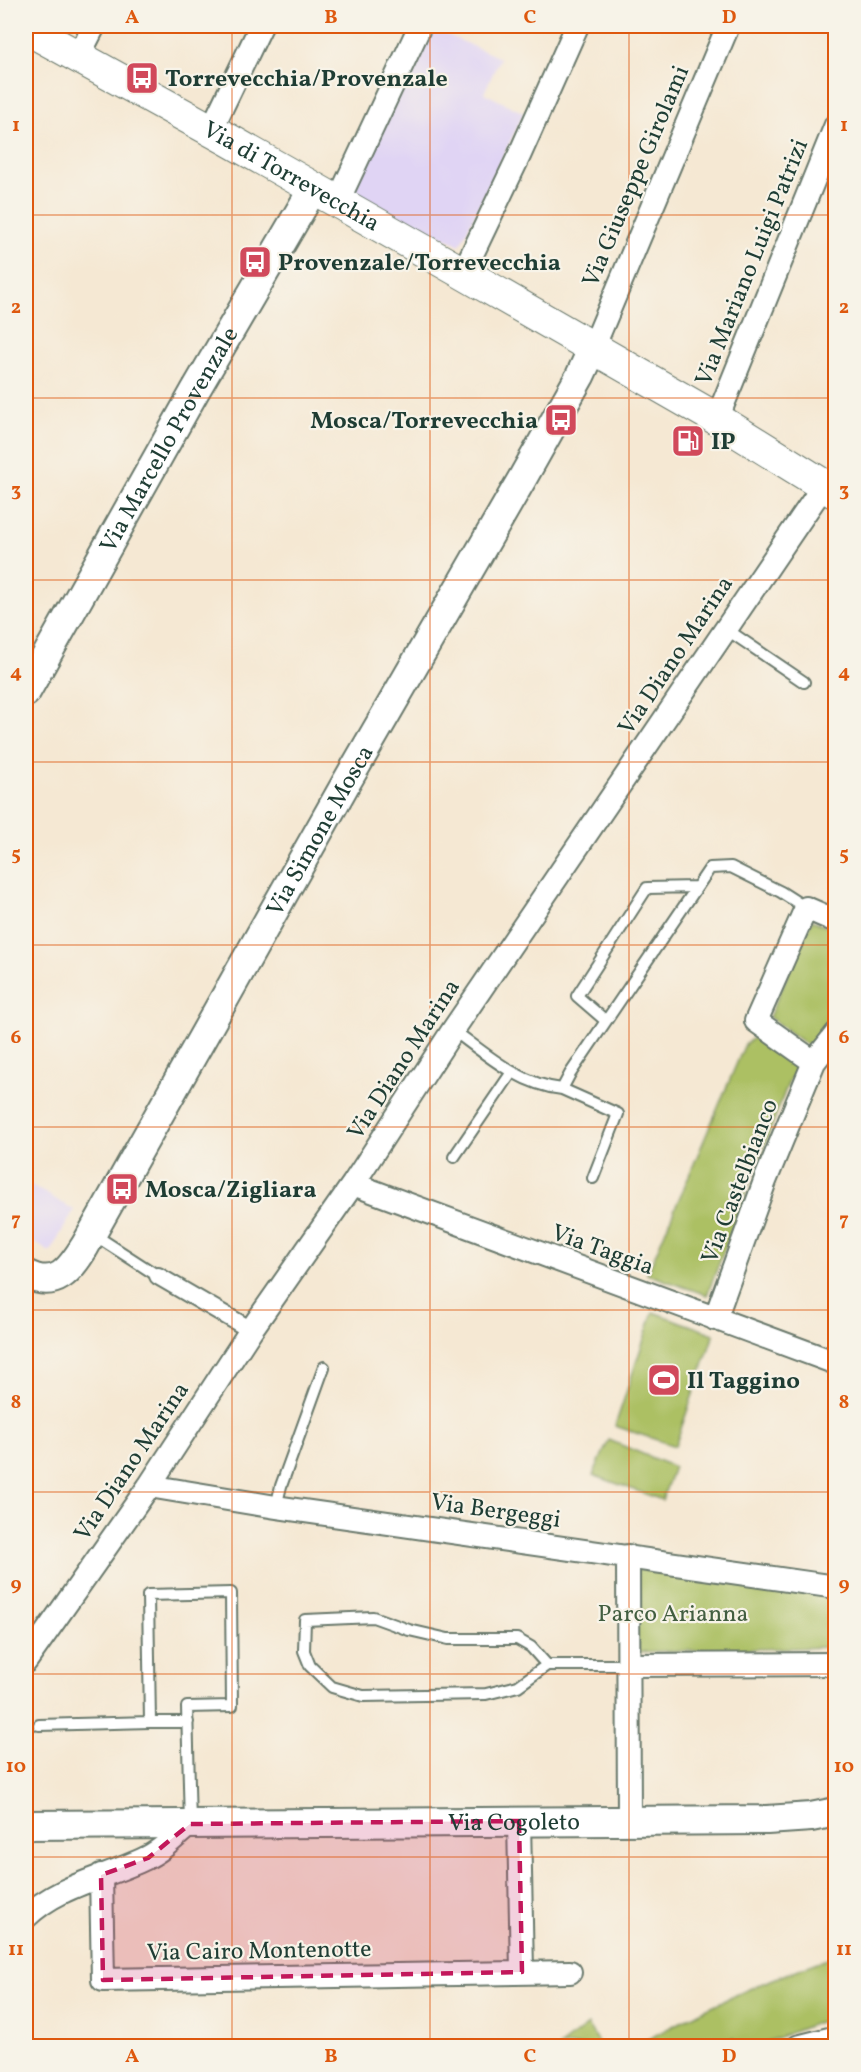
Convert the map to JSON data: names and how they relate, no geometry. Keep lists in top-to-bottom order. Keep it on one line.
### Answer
{"streets":{"main road":["Via di Torrevecchia"],"street":["Via Giuseppe Girolami","Via Mariano Luigi Patrizi","Via Marcello Provenzale","Via Diano Marina","Via Simone Mosca","Via Castelbianco","Via Taggia","Via Bergeggi","Via Cogoleto","Via Cairo Montenotte"]},"crossings":[["Via Giuseppe Girolami","Via di Torrevecchia"],["Via Giuseppe Girolami","Via Simone Mosca"],["Via di Torrevecchia","Via Mariano Luigi Patrizi"],["Via di Torrevecchia","Via Marcello Provenzale"],["Via di Torrevecchia","Via Diano Marina"],["Via di Torrevecchia","Via Simone Mosca"],["Via Diano Marina","Via Taggia"],["Via Diano Marina","Via Bergeggi"],["Via Castelbianco","Via Taggia"]],"parks":["Parco Arianna"],"places":{"bus stop":["Torrevecchia/Provenzale","Provenzale/Torrevecchia","Mosca/Torrevecchia","Mosca/Zigliara"],"fuel station":["IP"],"sports":["Il Taggino"]},"grid":{"columns":["A","B","C","D"],"rows":["1","2","3","4","5","6","7","8","9","10","11"]}}
